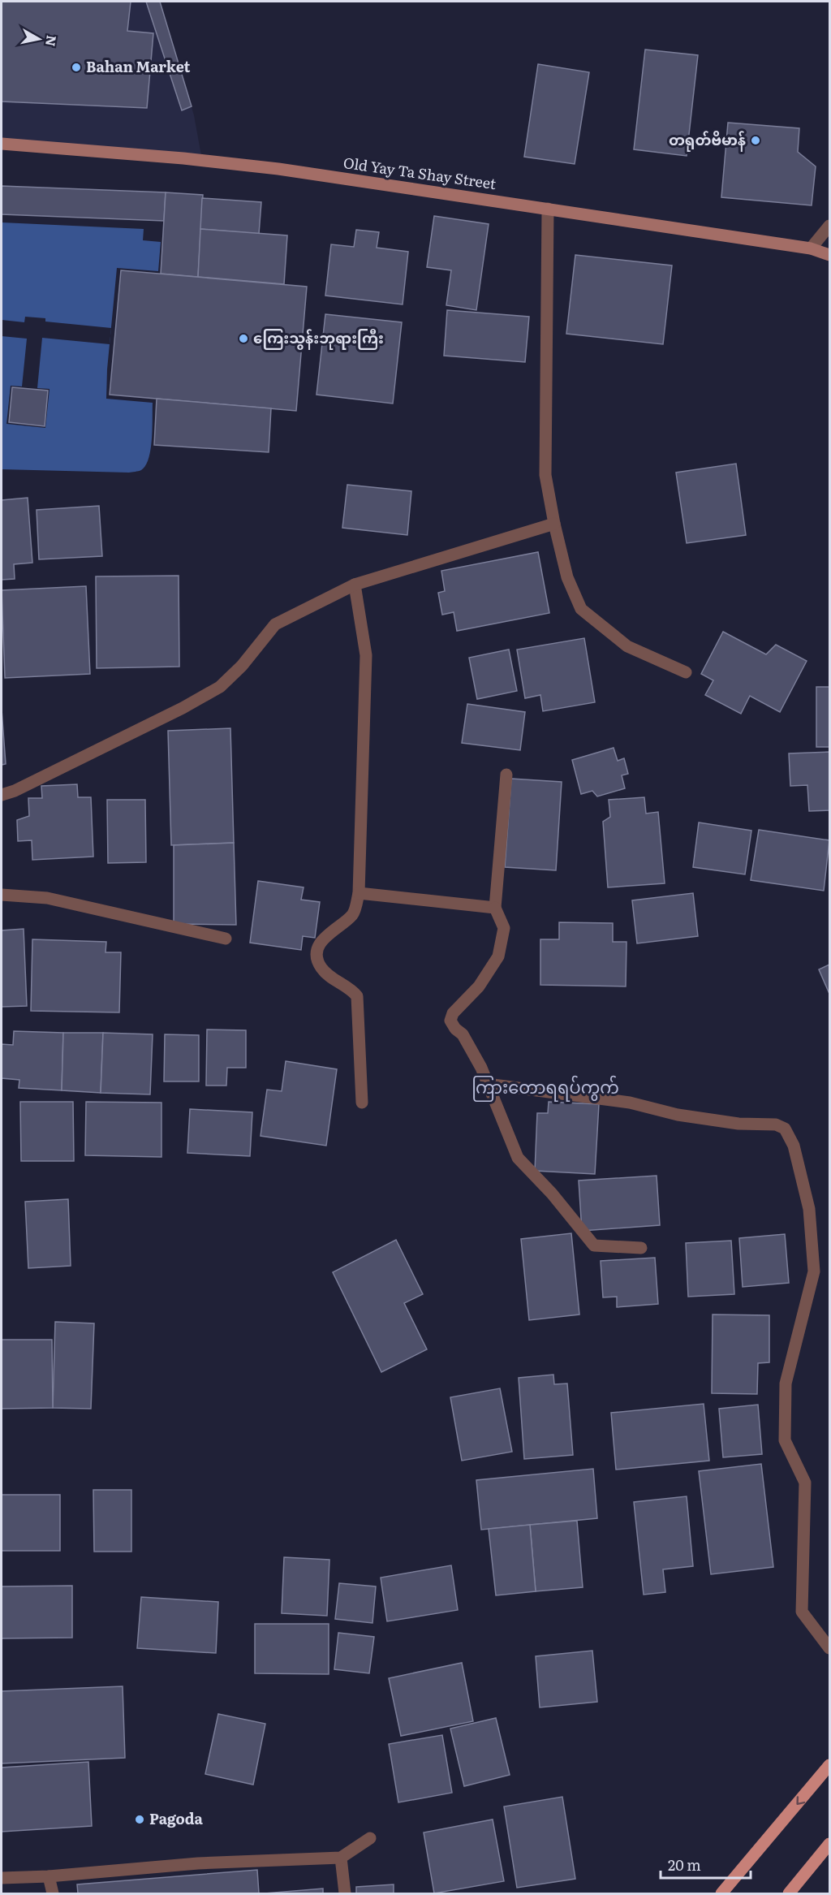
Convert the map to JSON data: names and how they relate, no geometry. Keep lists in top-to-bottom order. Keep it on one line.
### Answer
{"streets":{"main road":["Old Yay Ta Shay Street"]},"districts":["ကြားတောရရပ်ကွက်"],"places":["Bahan Market","တရုတ်ဗိမာန်","ကြေးသွန်းဘုရားကြီး","Pagoda"],"scale_bar":"20 m","north":"right"}
